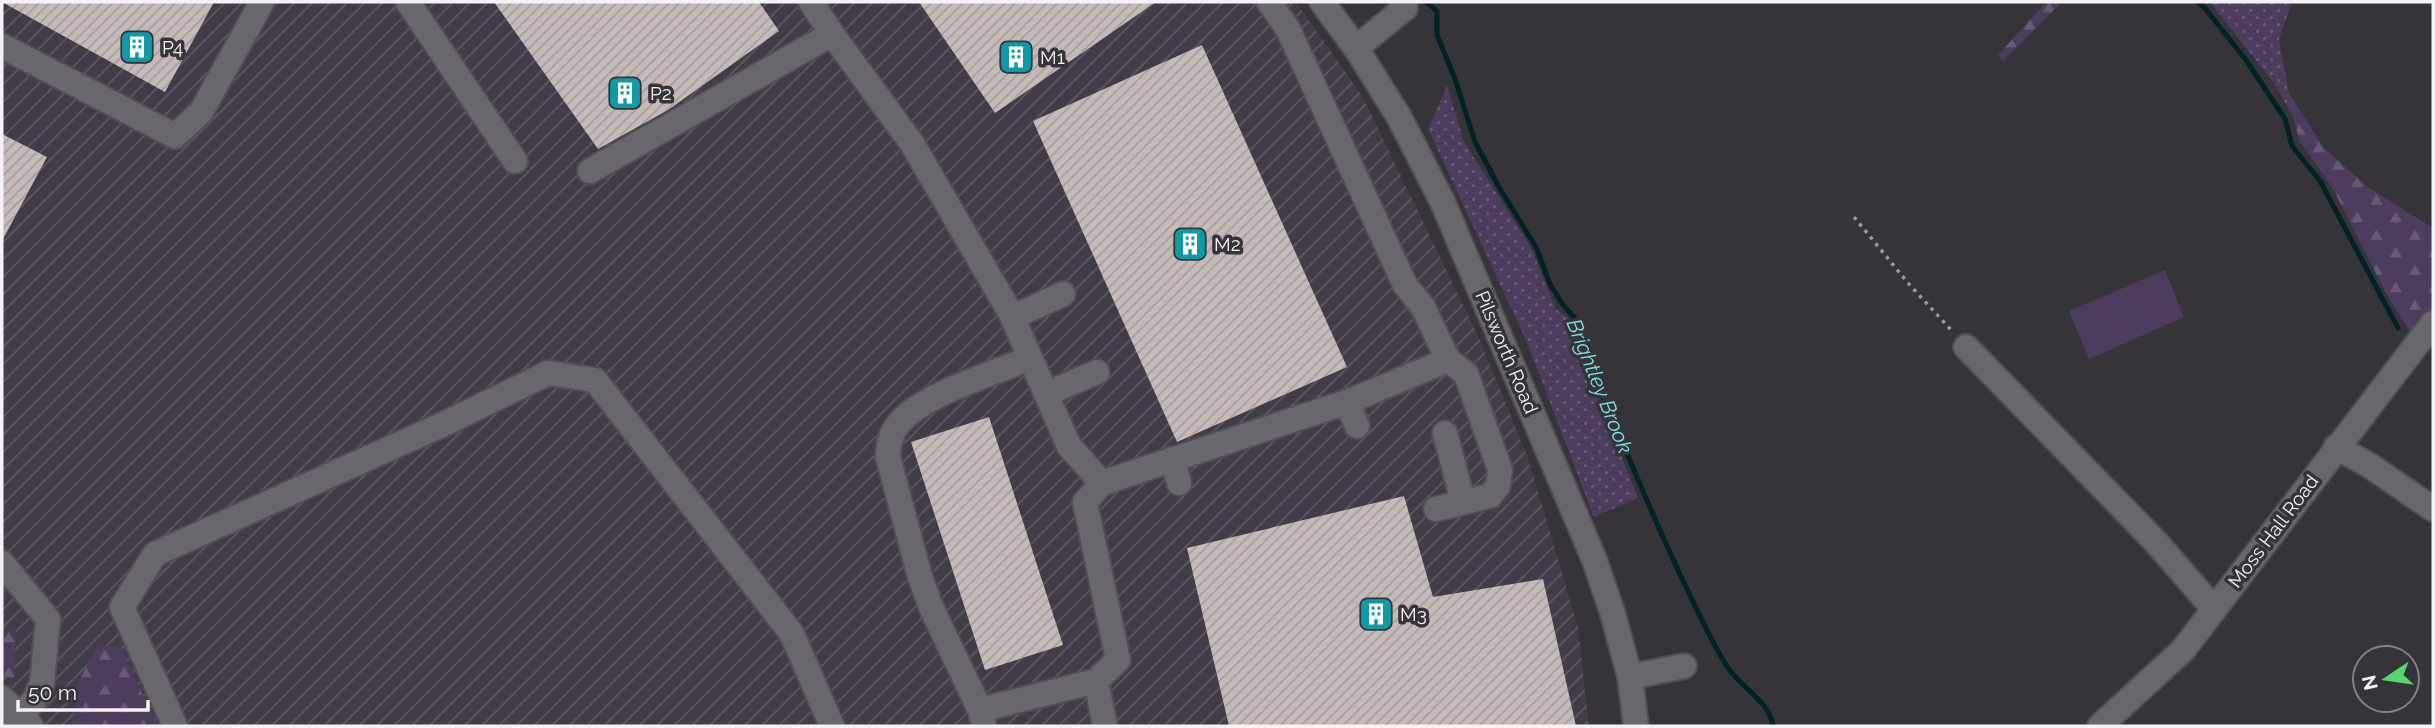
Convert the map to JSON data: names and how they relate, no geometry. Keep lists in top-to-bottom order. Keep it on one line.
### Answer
{"streets":{"street":["Pilsworth Road","Moss Hall Road"]},"water":["Brightley Brook"],"places":{"building":["P4","M1","P2","M2","M3"]},"scale_bar":"50 m","north":"left"}
